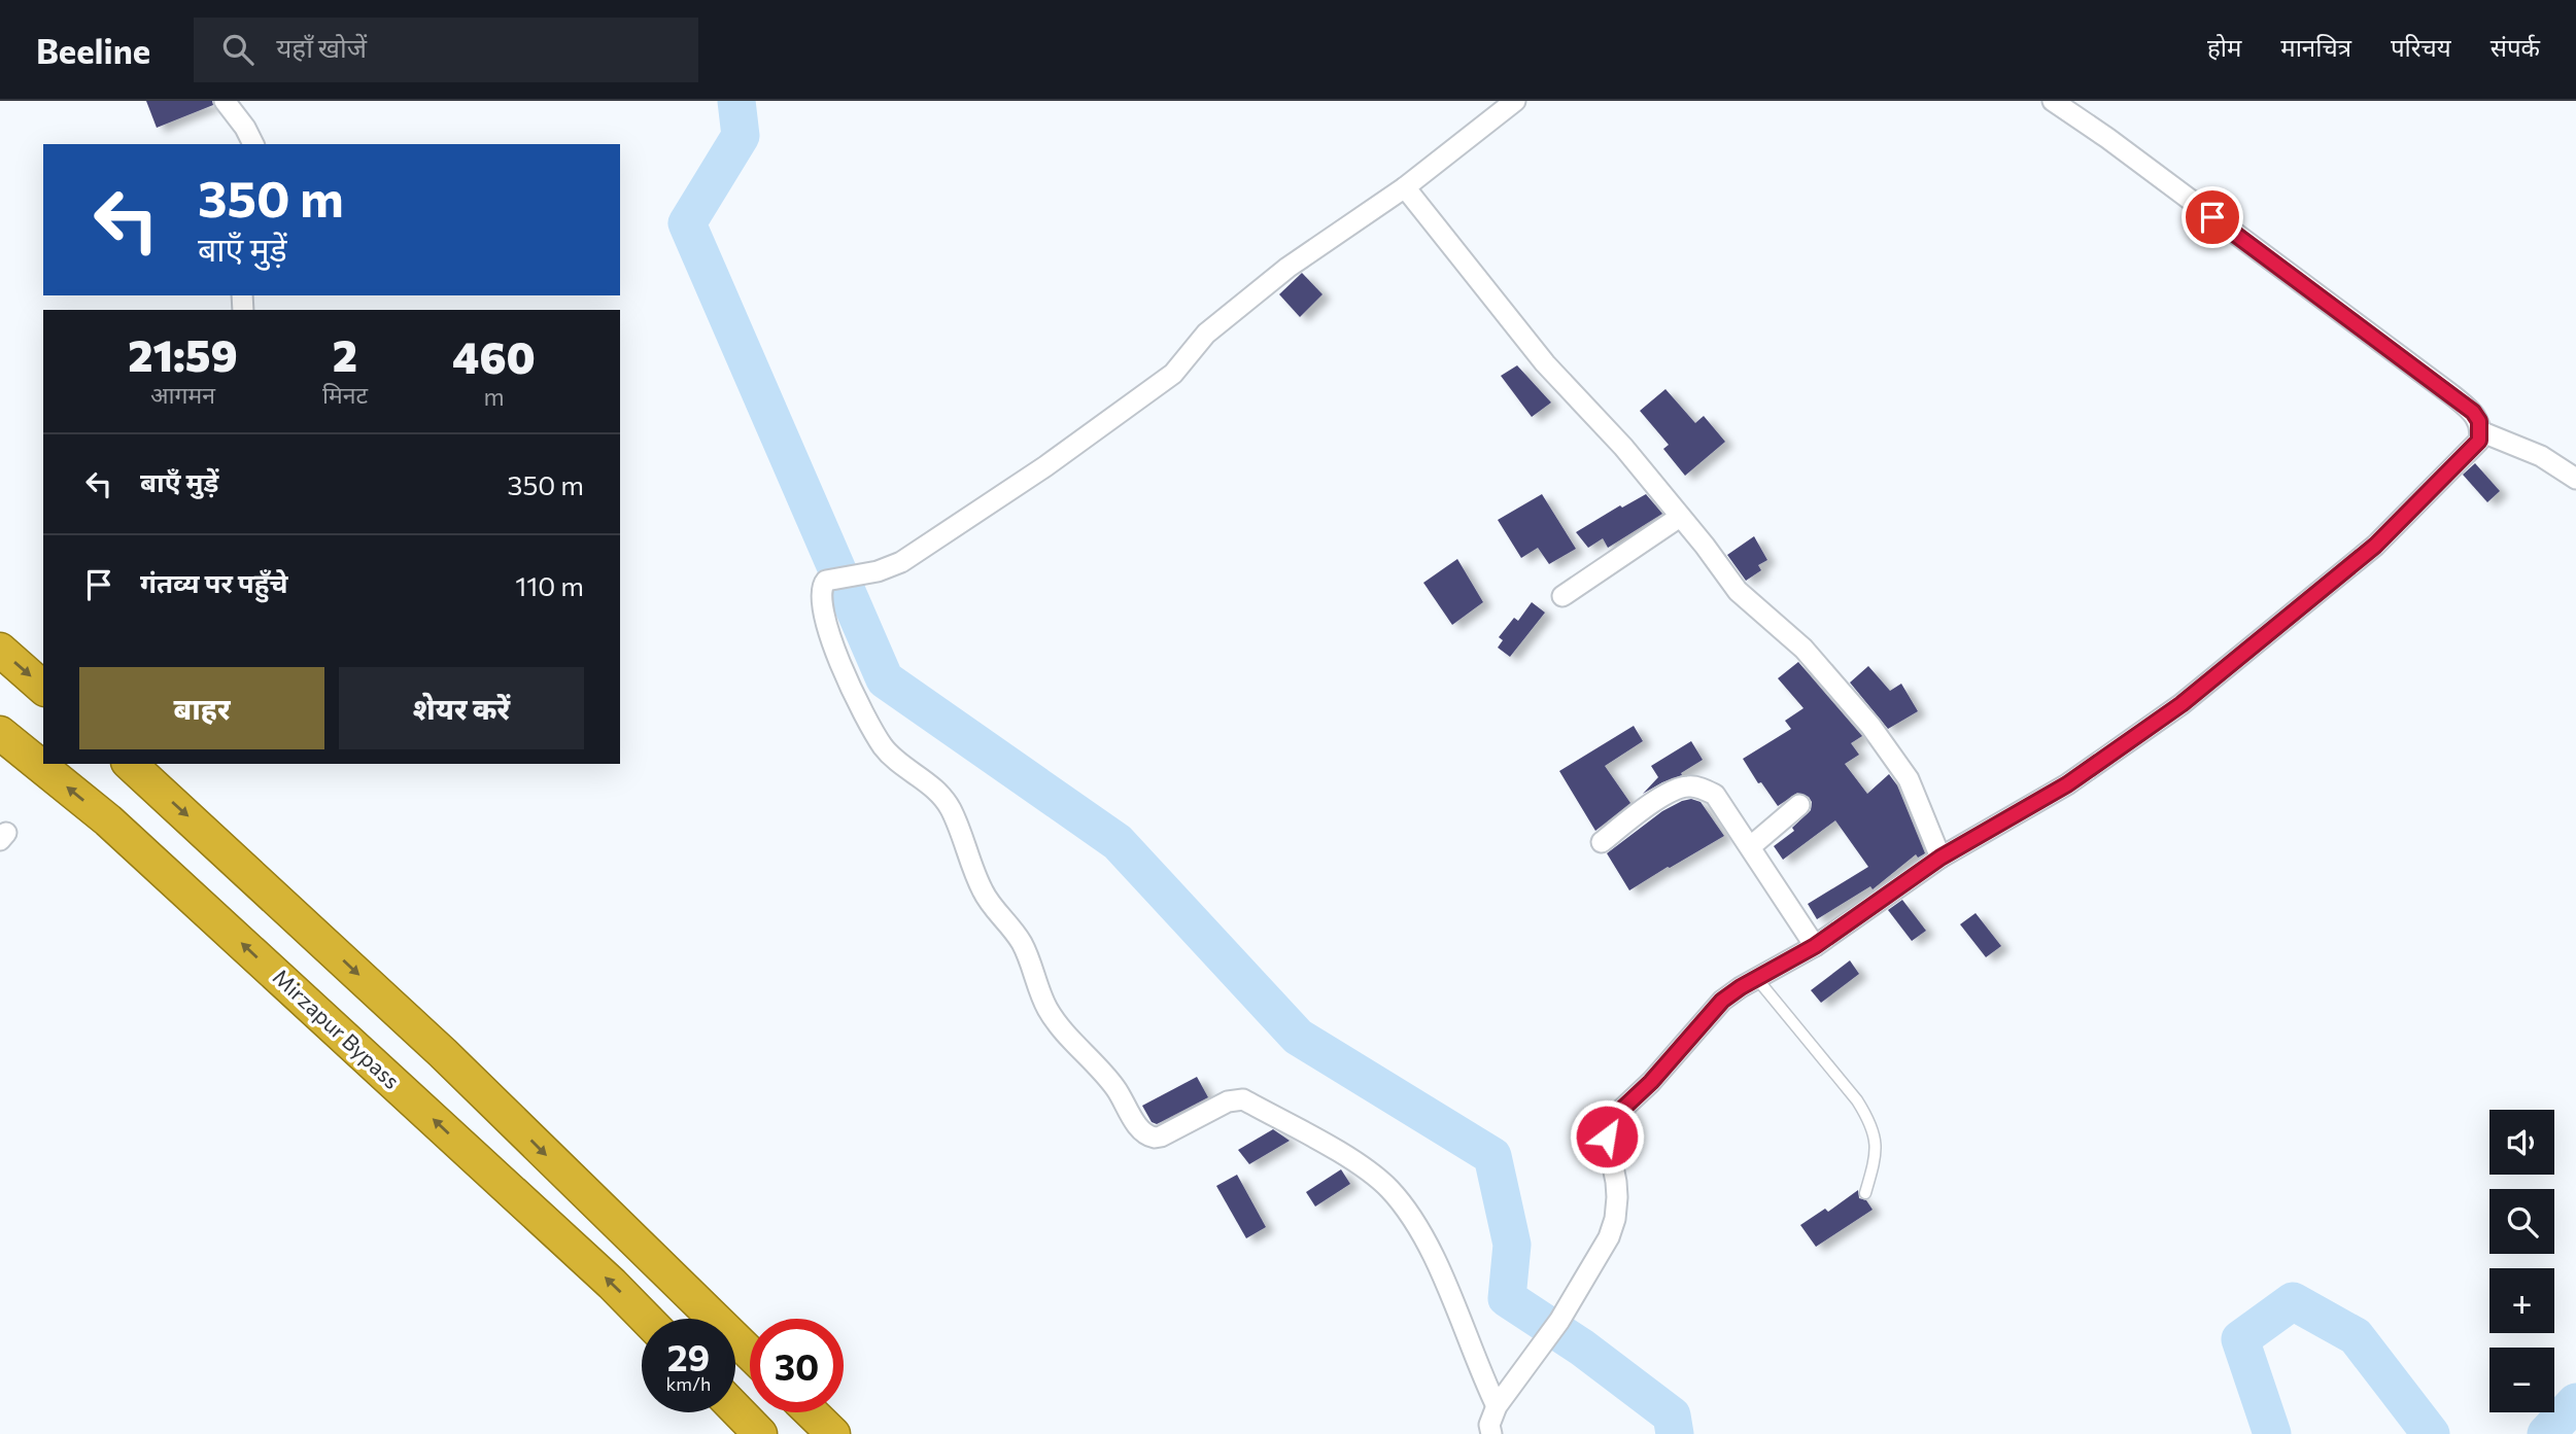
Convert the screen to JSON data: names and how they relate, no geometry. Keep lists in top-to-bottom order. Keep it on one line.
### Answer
{"streets":{"highway":["Mirzapur Bypass"]},"page":{"header":"Beeline","search":"यहाँ खोजें","nav":["होम","मानचित्र","परिचय","संपर्क"],"turn":["350 m","बाएँ मुड़ें"],"eta":["21:59","आगमन","2","मिनट","460","m"],"list":[{"name":"बाएँ मुड़ें","value":"350 m"},{"name":"गंतव्य पर पहुँचे","value":"110 m"}],"buttons":["बाहर","शेयर करें"],"map_buttons":["+","−"],"speed":"29 km/h","limit":"30"}}
